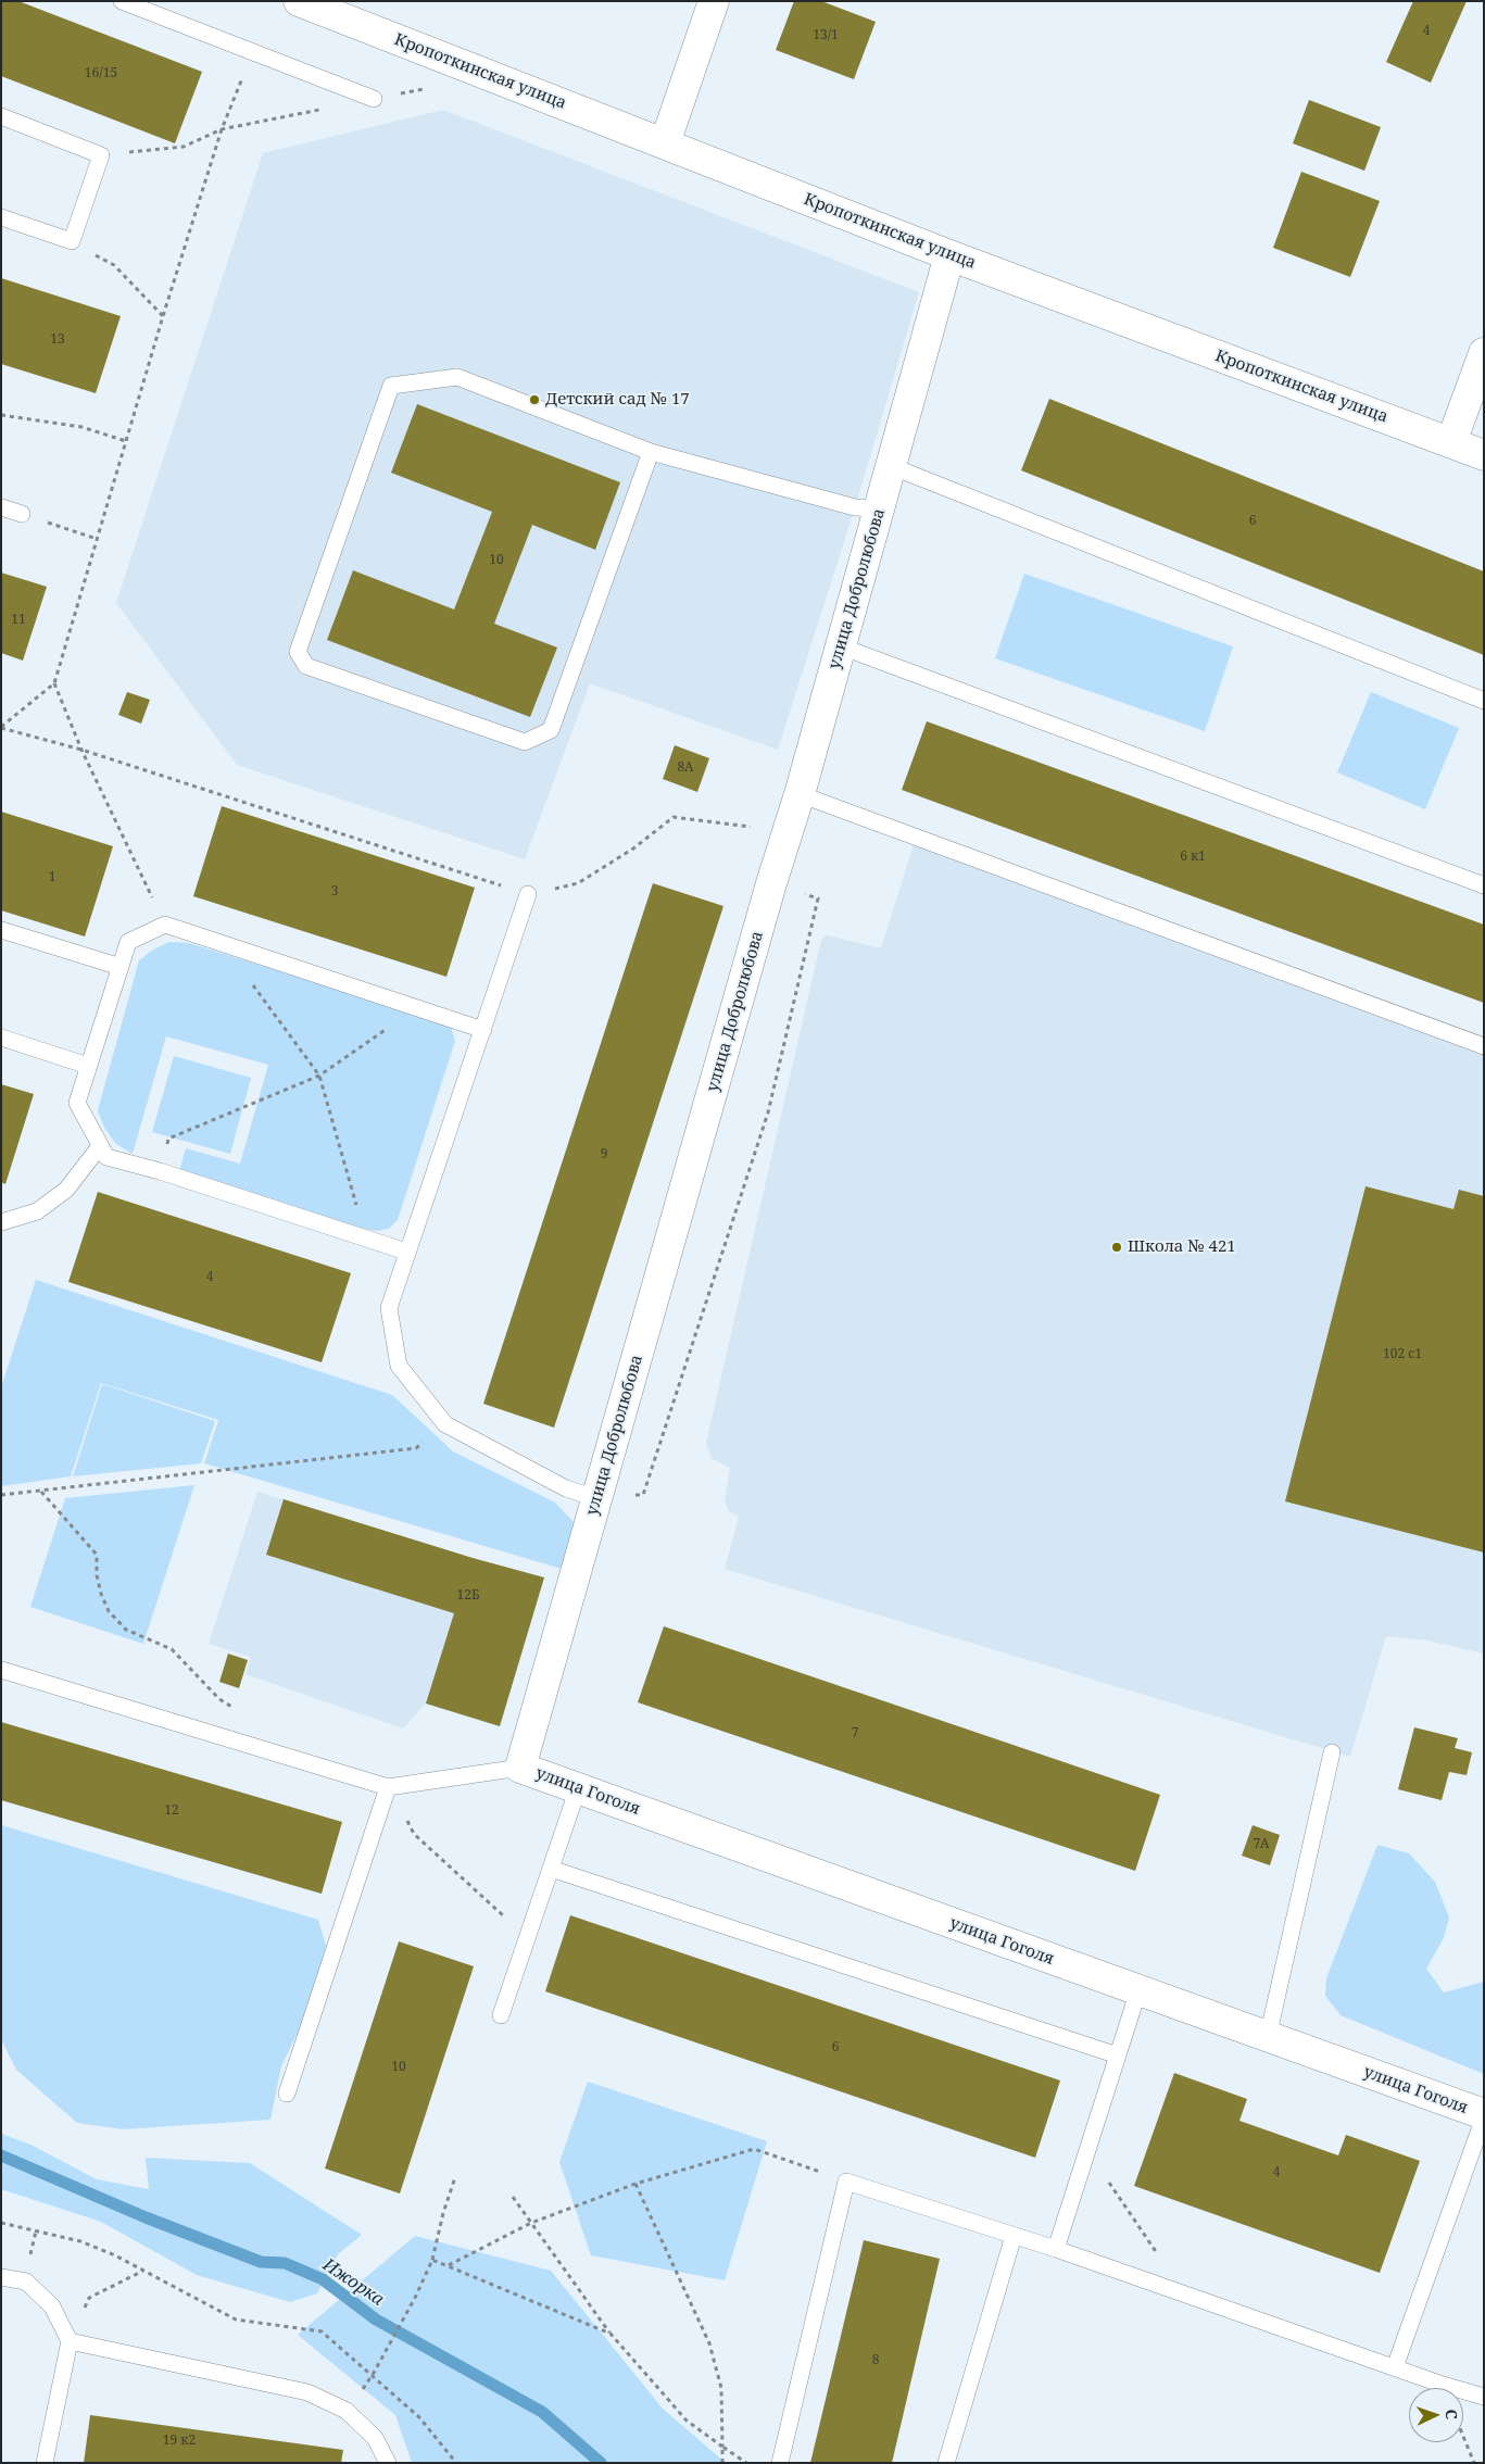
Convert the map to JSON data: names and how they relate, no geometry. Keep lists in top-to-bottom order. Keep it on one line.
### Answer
{"streets":{"street":["Кропоткинская улица","улица Добролюбова","улица Гоголя"]},"crossings":[["Кропоткинская улица","улица Добролюбова"],["улица Добролюбова","улица Гоголя"]],"water":["Ижорка"],"places":["Детский сад № 17","Школа № 421"],"house_numbers":["4","13/1","16/15","13","6","10","11","8А","6 к1","1","3","9","4","102 с1","12Б","7","12","7А","6","10","4","8","19 к2"],"north":"right"}
